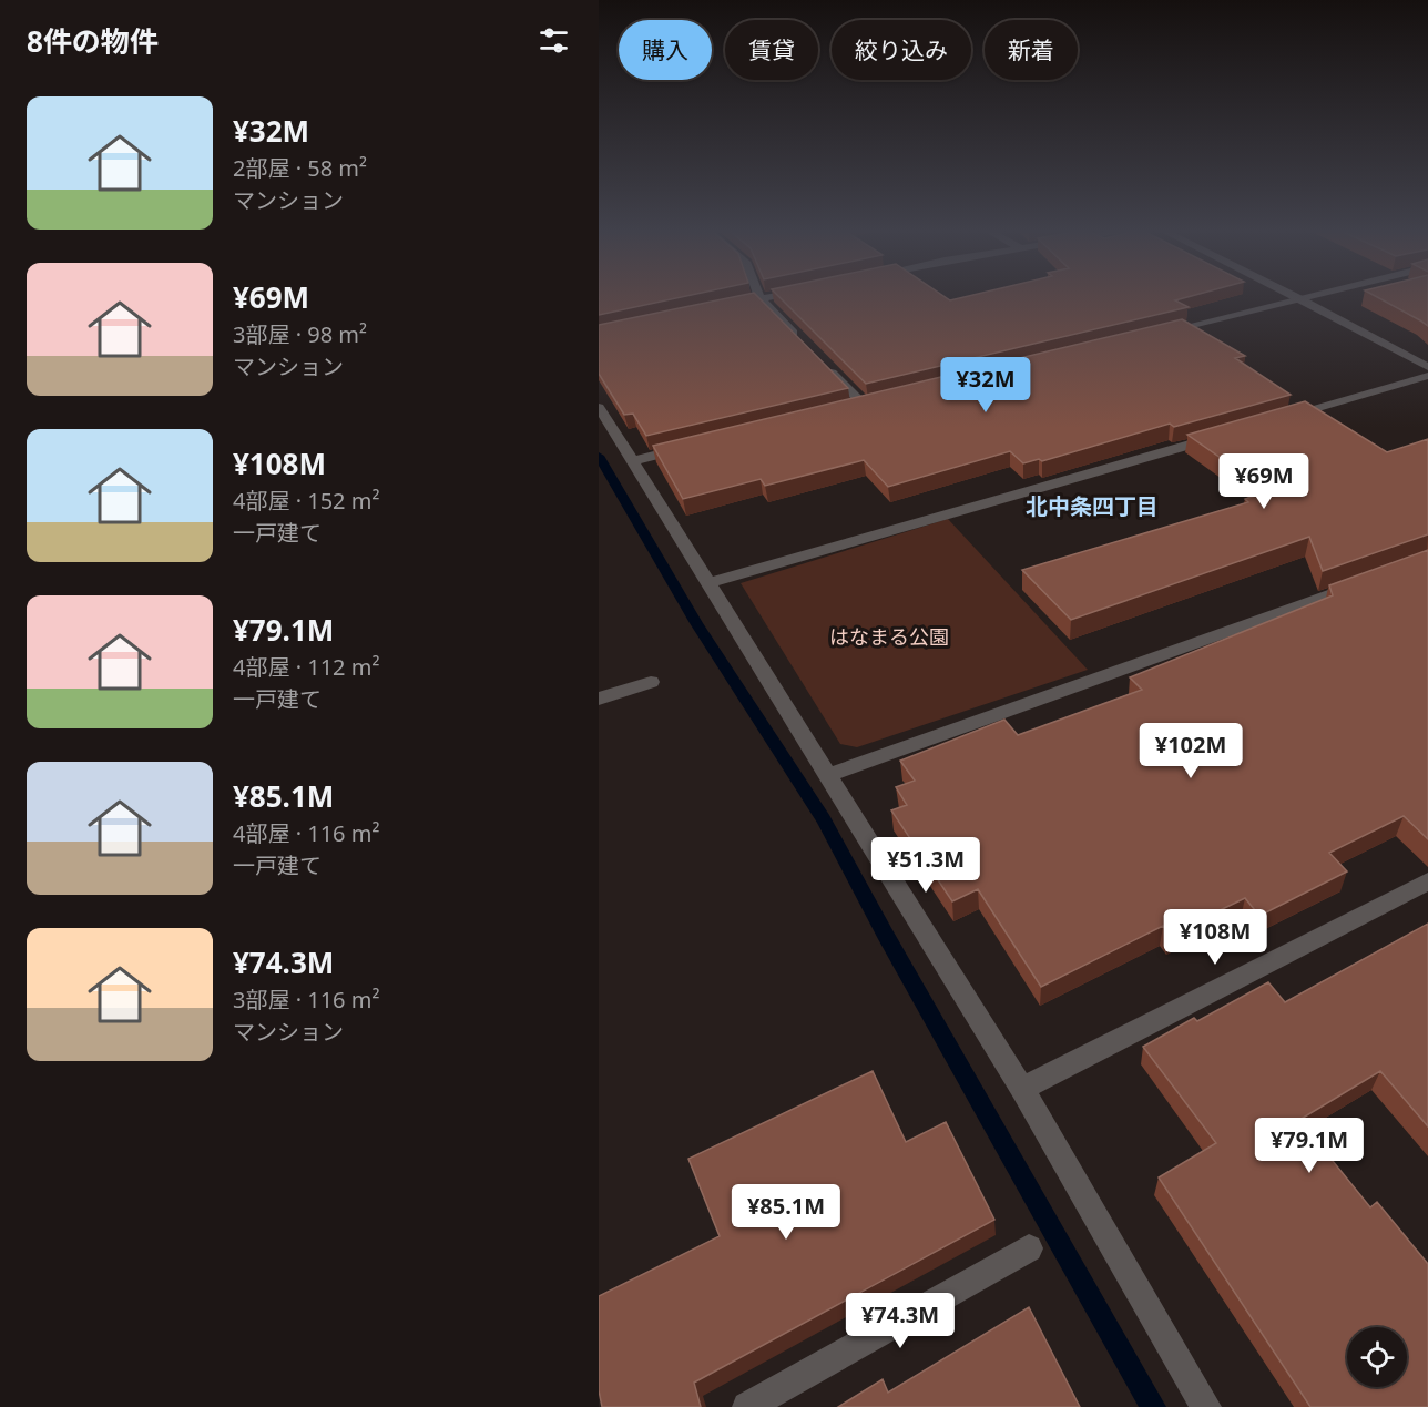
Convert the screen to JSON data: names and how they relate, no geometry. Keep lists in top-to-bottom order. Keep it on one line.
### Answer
{"districts":["北中条四丁目"],"parks":["はなまる公園"],"page":{"heading":"8件の物件","chip":["購入","賃貸","絞り込み","新着"],"list":[{"name":"¥32M","note":"2部屋 · 58 m² · マンション"},{"name":"¥69M","note":"3部屋 · 98 m² · マンション"},{"name":"¥108M","note":"4部屋 · 152 m² · 一戸建て"},{"name":"¥79.1M","note":"4部屋 · 112 m² · 一戸建て"},{"name":"¥85.1M","note":"4部屋 · 116 m² · 一戸建て"},{"name":"¥74.3M","note":"3部屋 · 116 m² · マンション"}],"price":["¥32M","¥69M","¥102M","¥51.3M","¥108M","¥79.1M","¥85.1M","¥74.3M"]}}
